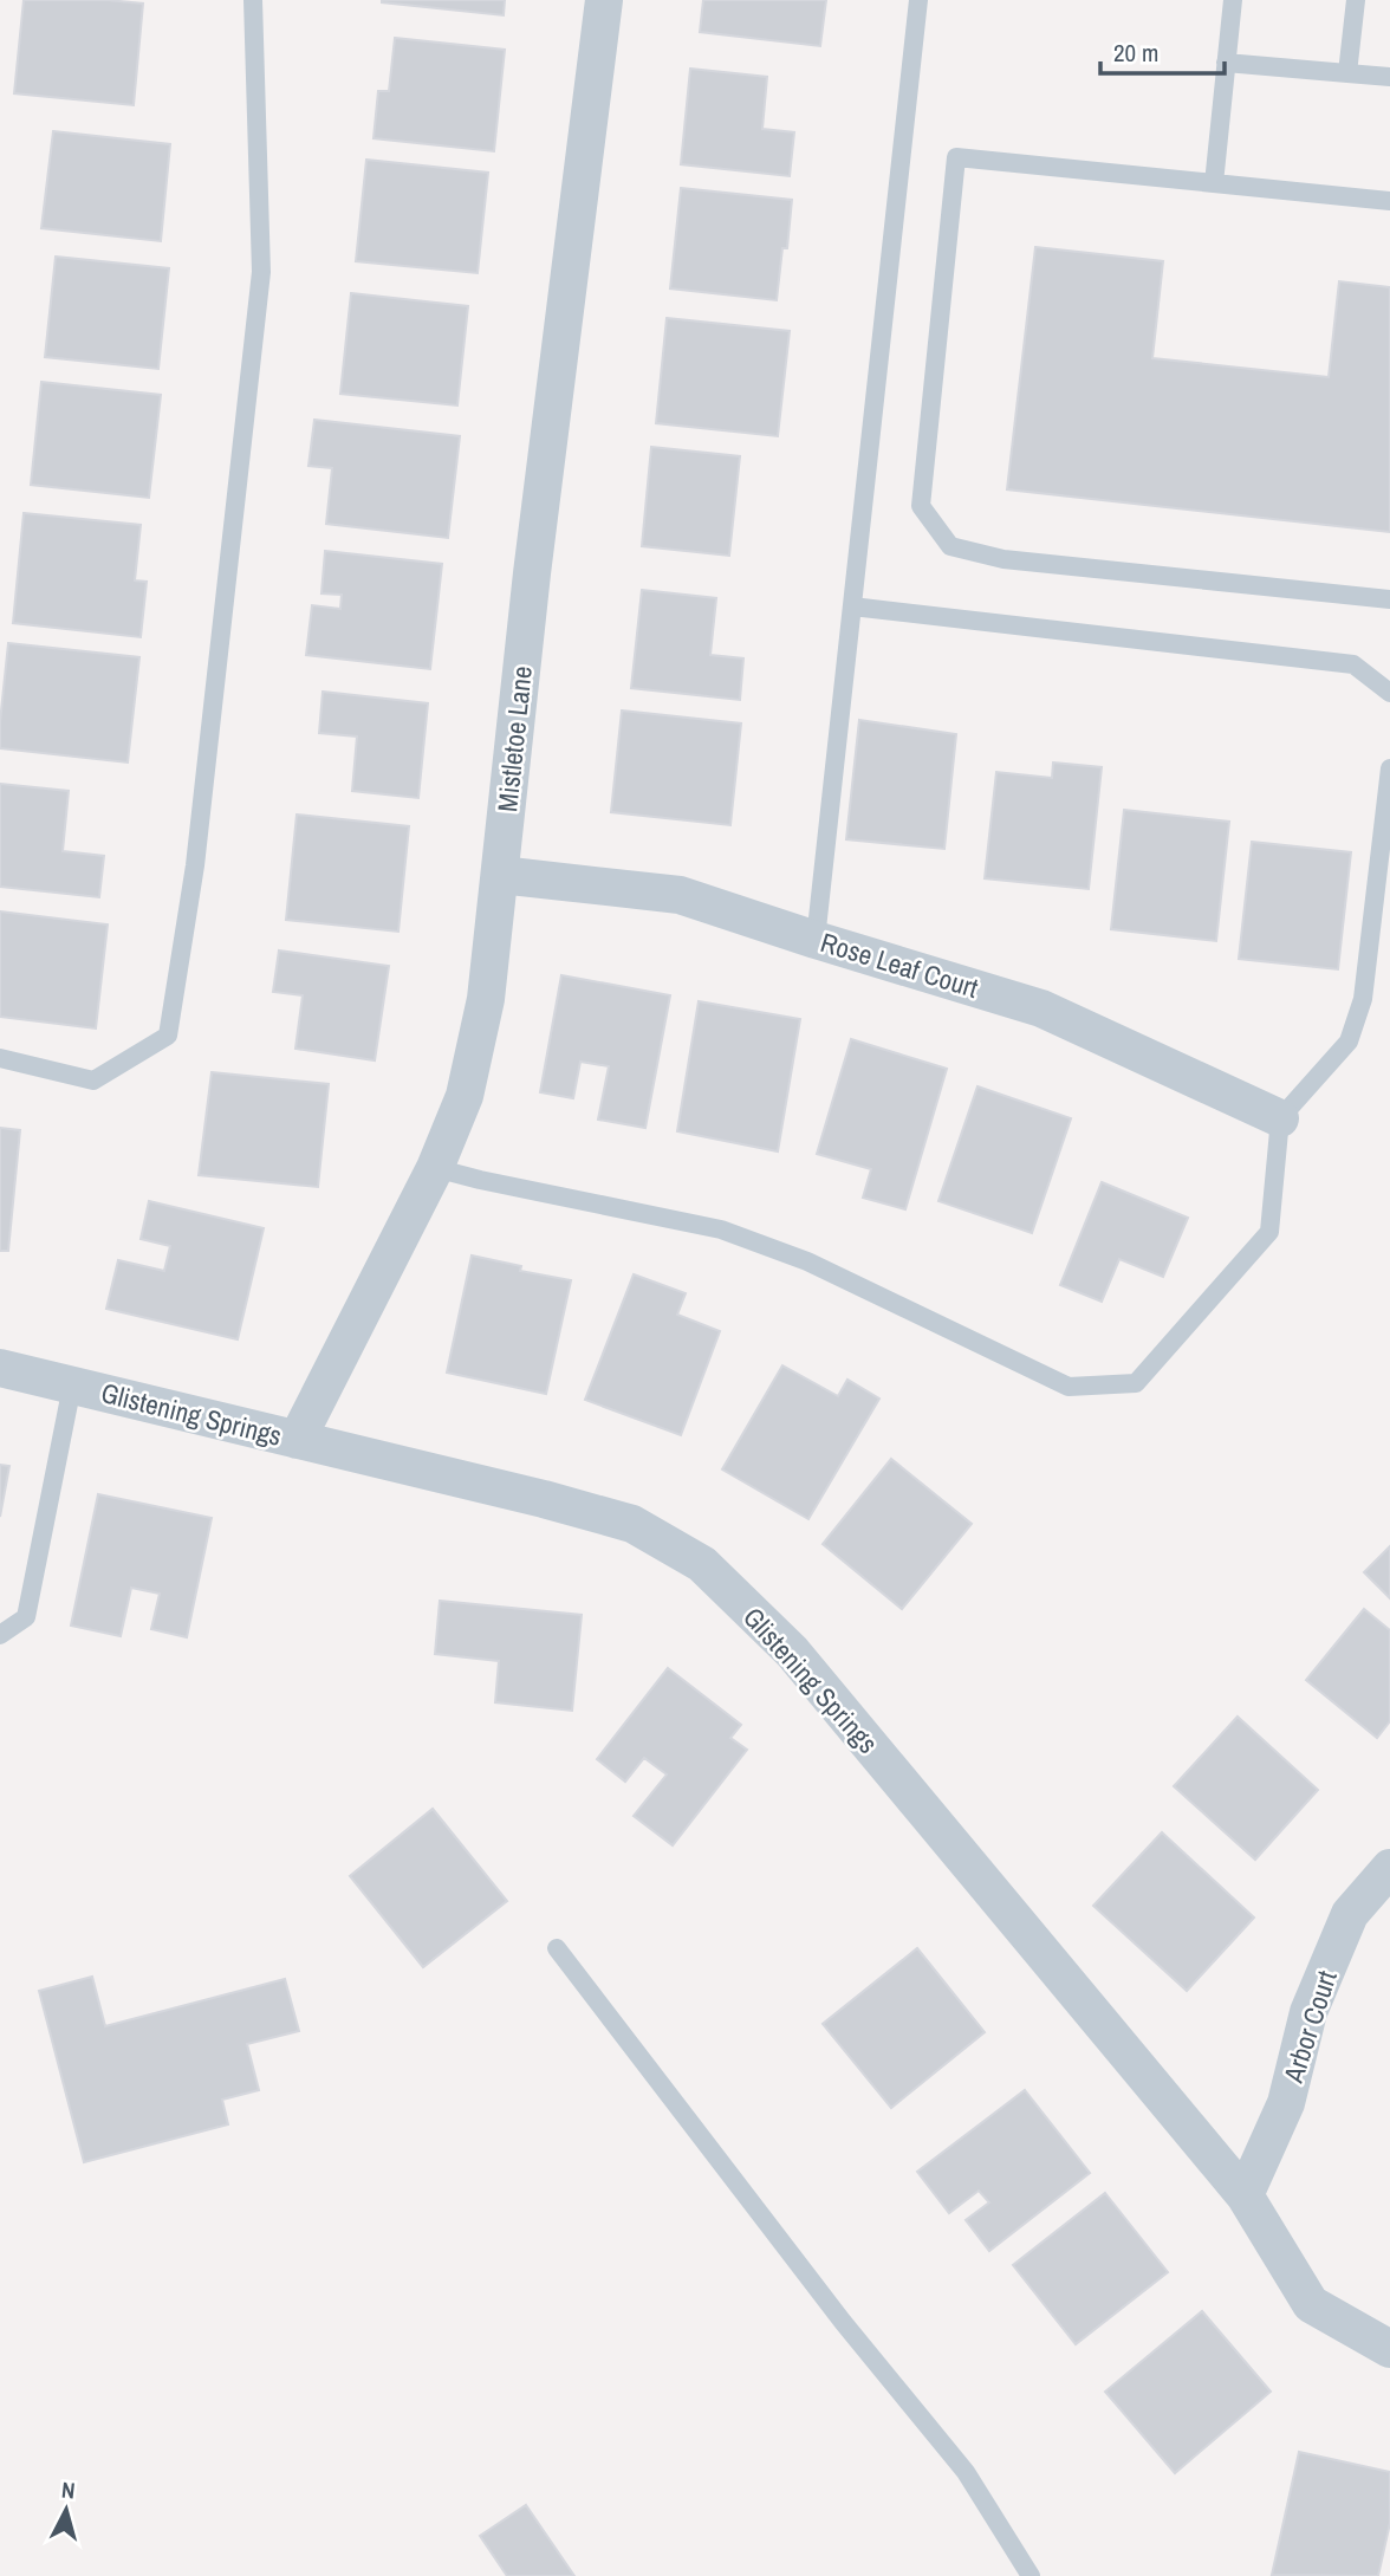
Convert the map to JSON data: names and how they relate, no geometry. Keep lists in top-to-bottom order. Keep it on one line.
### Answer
{"streets":{"street":["Mistletoe Lane","Rose Leaf Court","Glistening Springs","Arbor Court"]},"crossings":[["Mistletoe Lane","Rose Leaf Court"],["Mistletoe Lane","Glistening Springs"],["Glistening Springs","Arbor Court"]],"scale_bar":"20 m","north":"top"}
